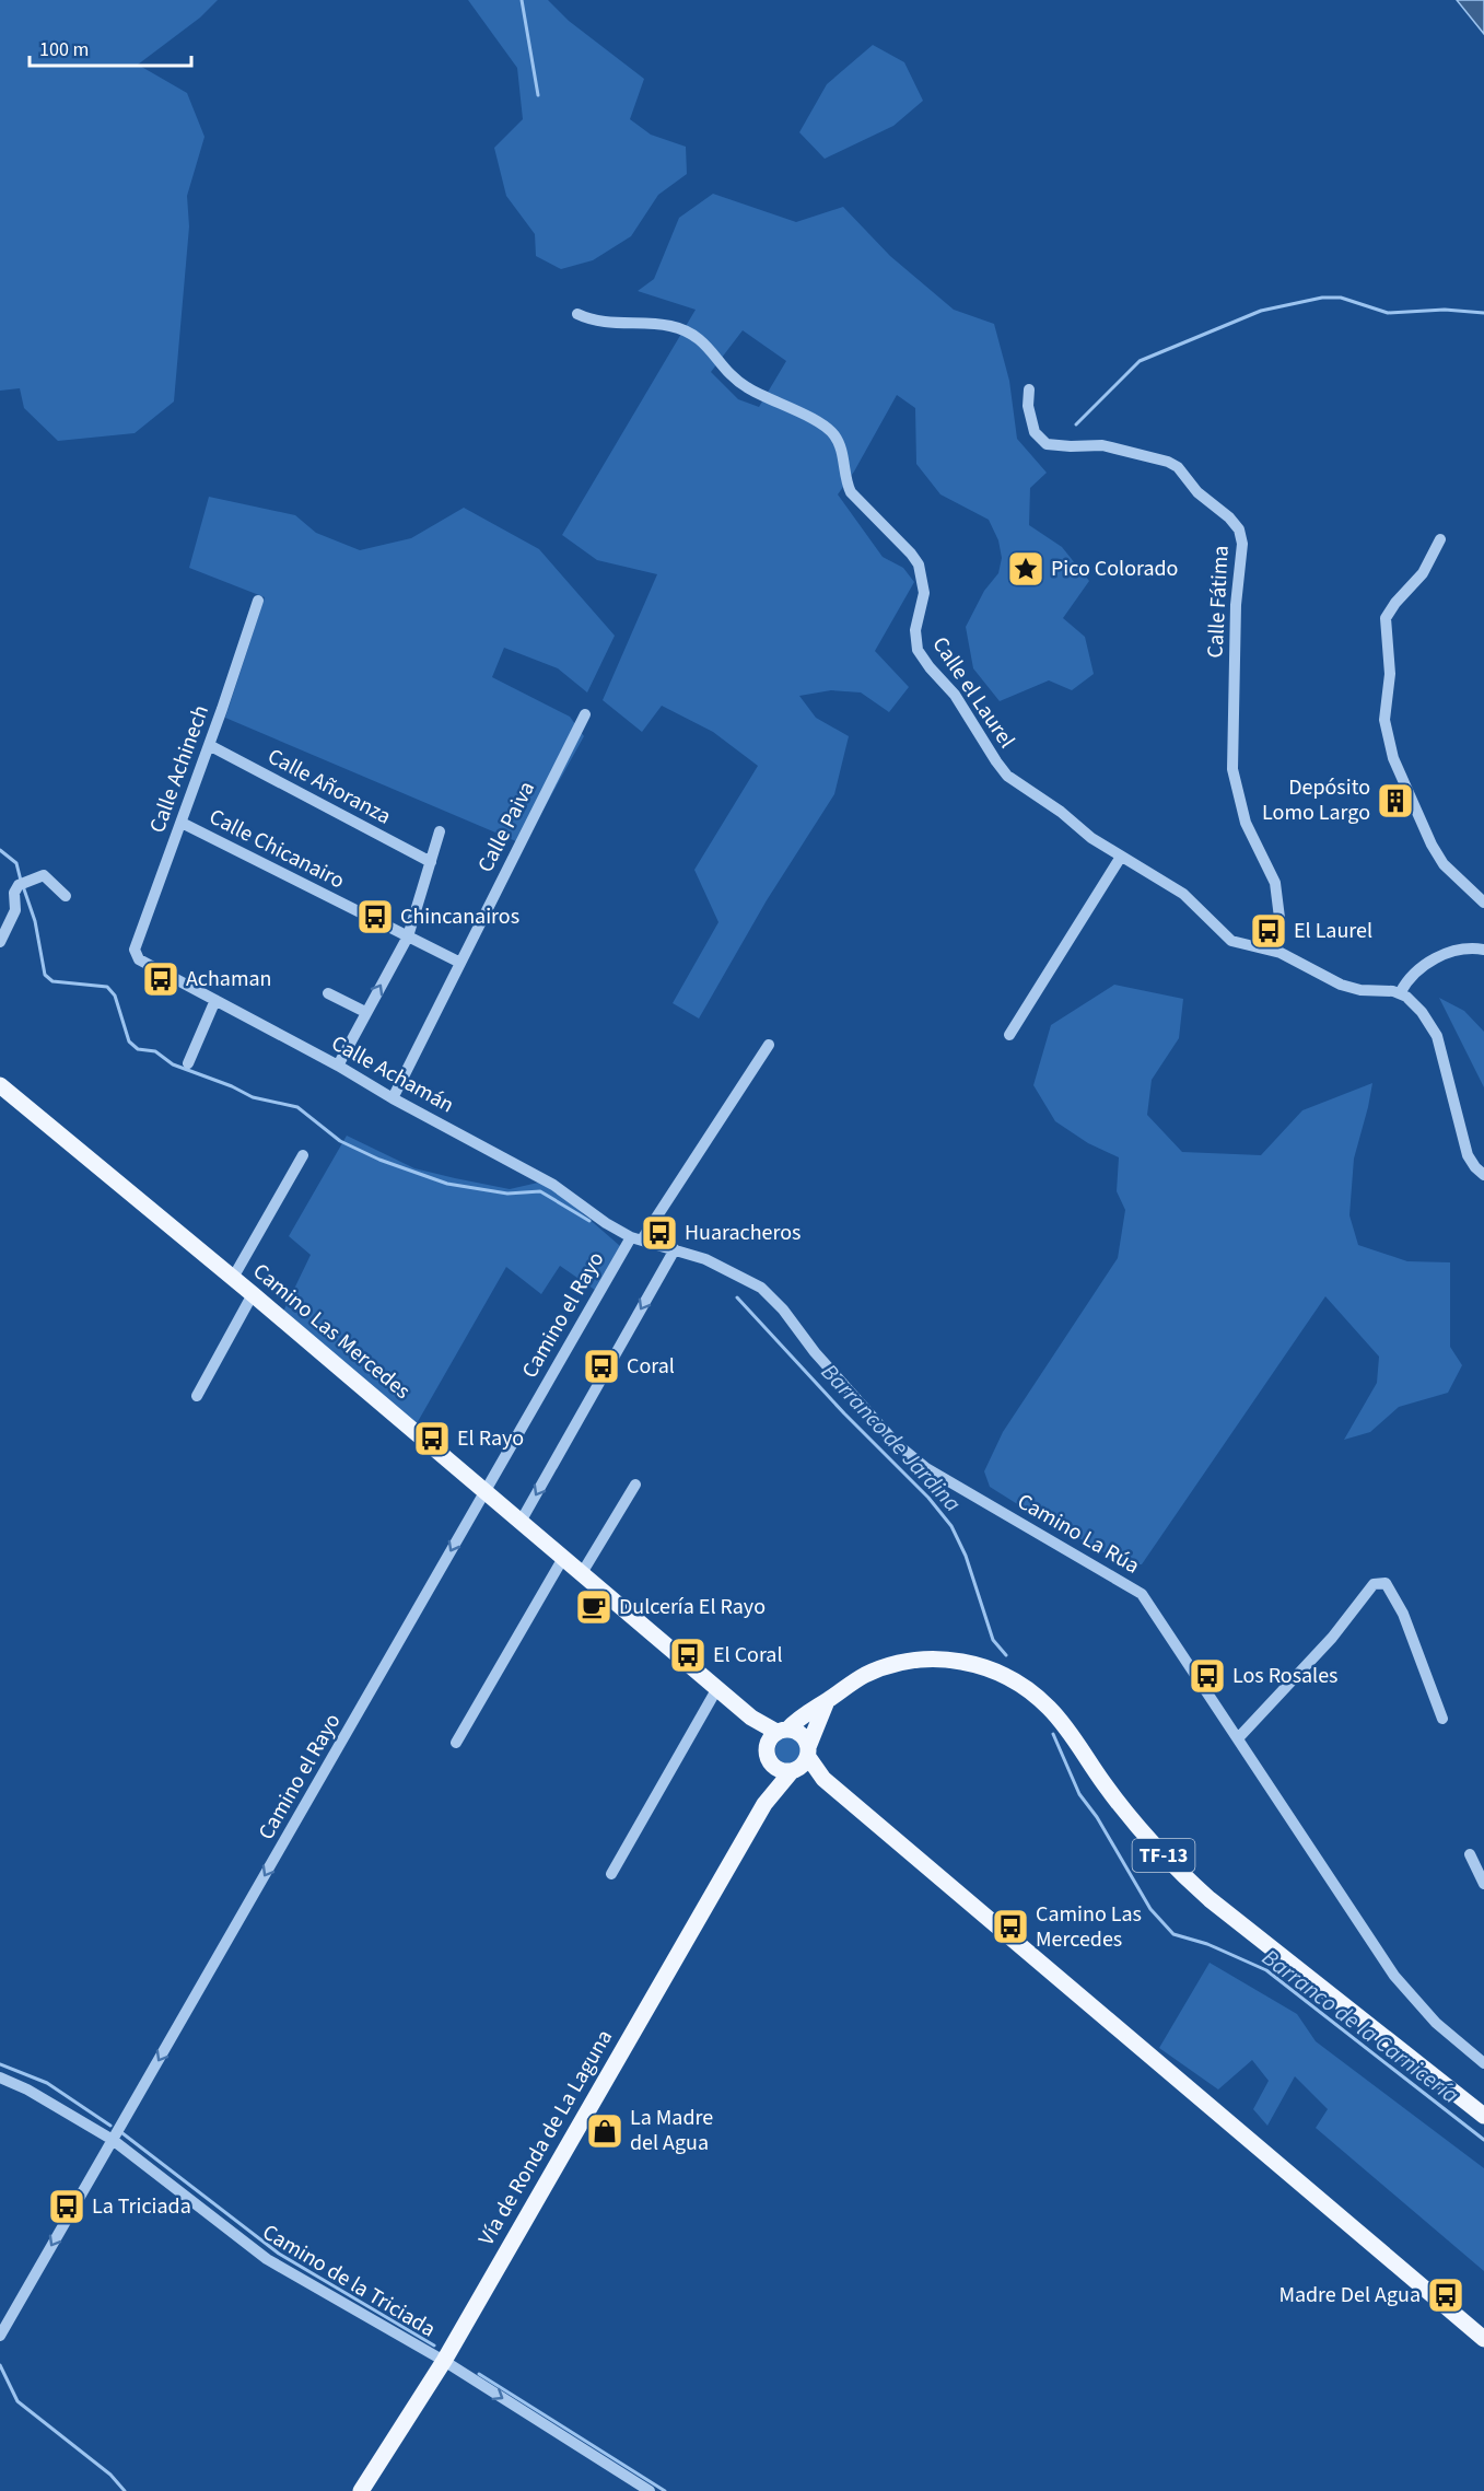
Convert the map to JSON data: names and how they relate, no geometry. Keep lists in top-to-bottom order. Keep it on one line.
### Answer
{"streets":{"main road":["Camino Las Mercedes","TF-13","Vía de Ronda de La Laguna"],"street":["Calle Fátima","Calle el Laurel","Calle Achinech","Calle Añoranza","Calle Paiva","Calle Chicanairo","Calle Achamán","Camino el Rayo","Camino La Rúa","Camino de la Triciada"]},"crossings":[["Calle Fátima","Calle el Laurel"],["Calle Achinech","Calle Añoranza"],["Calle Achinech","Calle Chicanairo"],["Calle Achinech","Calle Achamán"],["Calle Paiva","Calle Chicanairo"],["Calle Paiva","Calle Achamán"],["Calle Achamán","Camino el Rayo"],["Calle Achamán","Camino La Rúa"],["Camino el Rayo","Camino Las Mercedes"],["Camino el Rayo","Camino La Rúa"],["Camino el Rayo","Camino de la Triciada"],["Camino Las Mercedes","TF-13"],["Camino Las Mercedes","Vía de Ronda de La Laguna"],["TF-13","Vía de Ronda de La Laguna"],["Vía de Ronda de La Laguna","Camino de la Triciada"]],"one_way":["Camino el Rayo"],"water":["Barranco de Jardina","Barranco de la Carnicería"],"places":{"place":["Pico Colorado"],"building":["Depósito Lomo Largo"],"bus stop":["Chincanairos","El Laurel","Achaman","Huaracheros","Coral","El Rayo","El Coral","Los Rosales","Camino Las Mercedes","La Triciada","Madre Del Agua"],"cafe":["Dulcería El Rayo"],"shop":["La Madre del Agua"]},"scale_bar":"100 m"}
